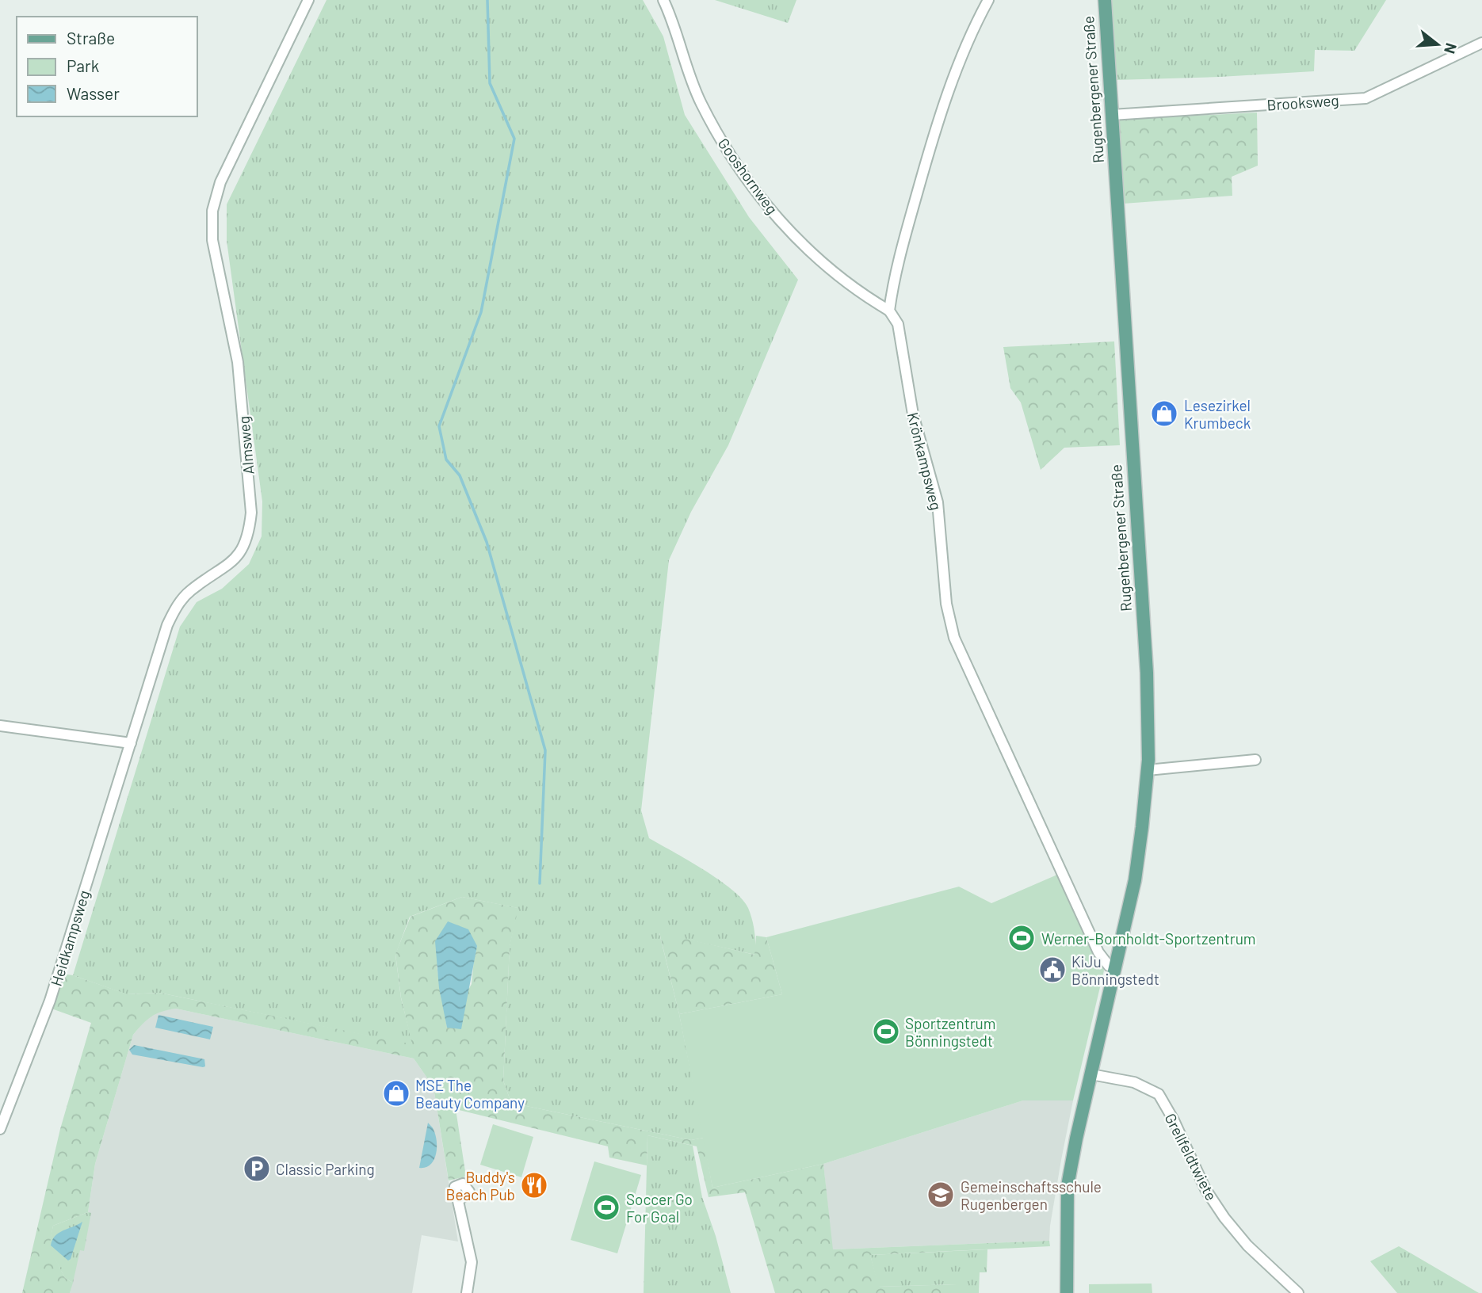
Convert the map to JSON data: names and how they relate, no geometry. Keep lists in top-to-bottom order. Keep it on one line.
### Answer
{"streets":{"main road":["Rugenbergener Straße"],"street":["Brooksweg","Gooshornweg","Almsweg","Krönkampsweg","Heidkampsweg","Grellfeldtwiete"]},"crossings":[["Rugenbergener Straße","Brooksweg"],["Rugenbergener Straße","Krönkampsweg"],["Rugenbergener Straße","Grellfeldtwiete"],["Gooshornweg","Krönkampsweg"],["Almsweg","Heidkampsweg"]],"places":{"shop":["Lesezirkel Krumbeck","MSE The Beauty Company"],"sports":["Werner-Bornholdt-Sportzentrum","Sportzentrum Bönningstedt","Soccer Go For Goal"],"public building":["KiJu Bönningstedt"],"parking":["Classic Parking"],"restaurant":["Buddy's Beach Pub"],"school or university":["Gemeinschaftsschule Rugenbergen"]},"legend":["Straße","Park","Wasser"],"north":"right"}
